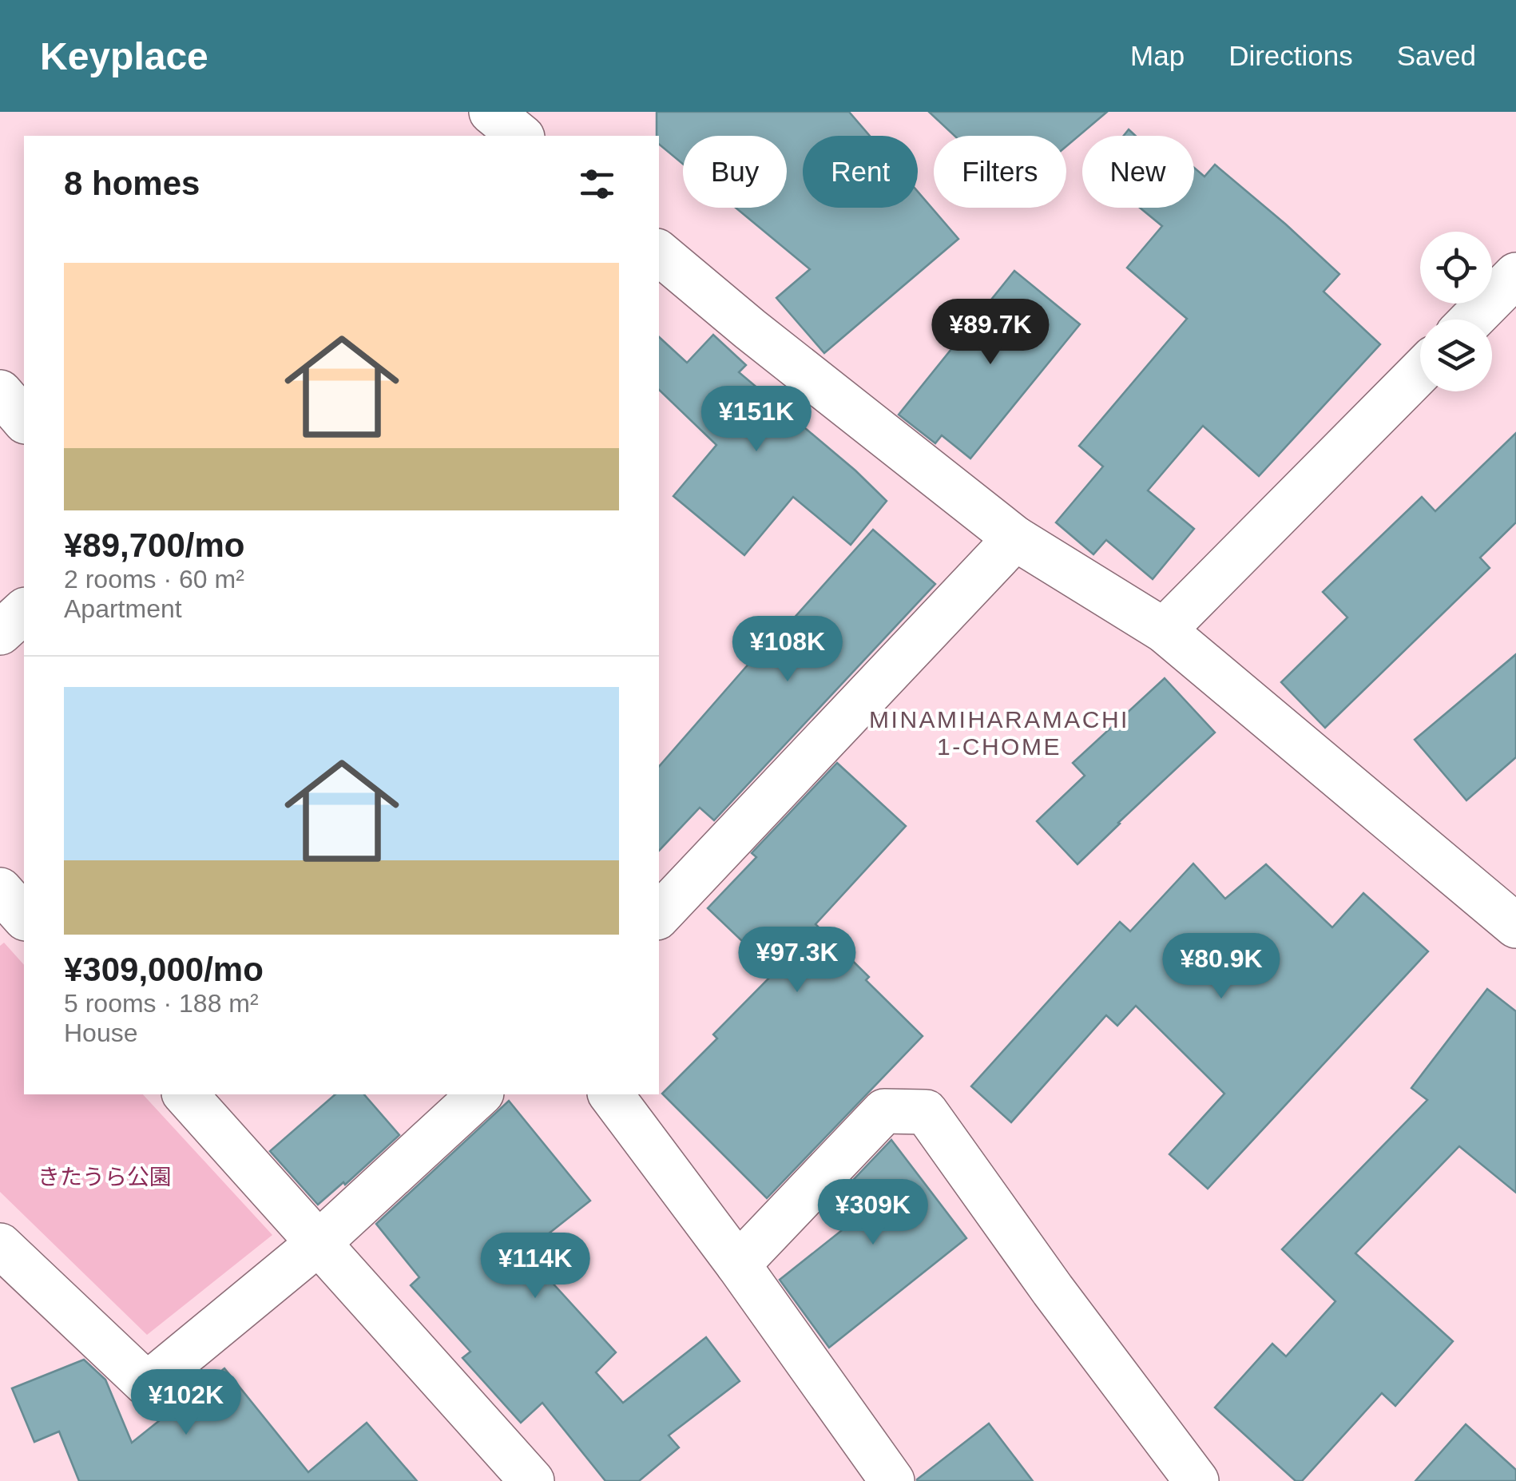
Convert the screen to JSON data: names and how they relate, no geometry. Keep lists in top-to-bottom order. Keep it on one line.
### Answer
{"districts":["MINAMIHARAMACHI 1-CHOME"],"parks":["きたうら公園"],"page":{"header":"Keyplace","nav":["Map","Directions","Saved"],"chip":["Buy","Rent","Filters","New"],"heading":"8 homes","list":[{"name":"¥89,700/mo","note":"2 rooms · 60 m² · Apartment"},{"name":"¥309,000/mo","note":"5 rooms · 188 m² · House"}],"price":["¥89.7K","¥151K","¥108K","¥97.3K","¥80.9K","¥309K","¥114K","¥102K"]}}
